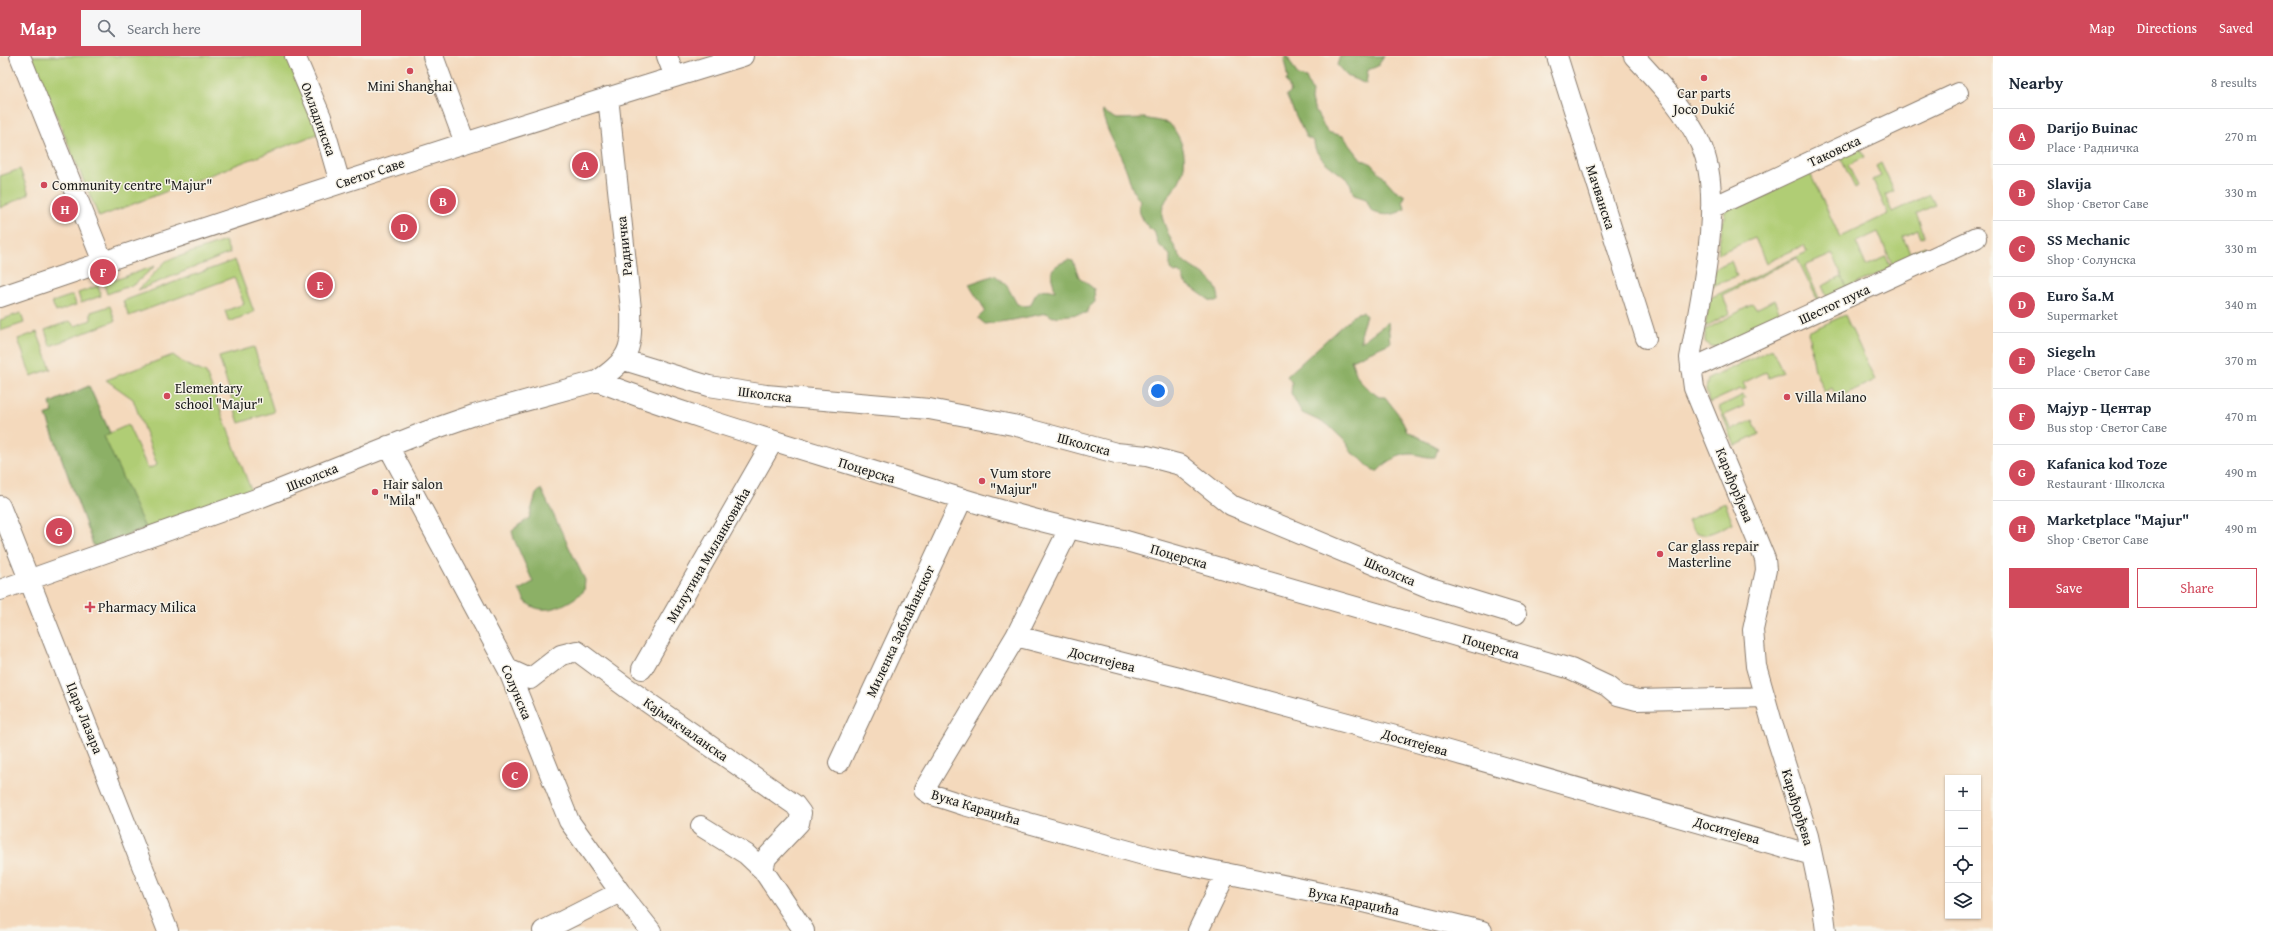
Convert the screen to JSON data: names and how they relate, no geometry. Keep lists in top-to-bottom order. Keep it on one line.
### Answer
{"streets":{"street":["Омладинска","Таковска","Светог Саве","Мачванска","Радничка","Шестог пука","Школска","Поцерска","Карађорђева","Милутина Миланковића","Миленка Заблаћанског","Доситејева","Солунска","Цара Лазара","Кајмакчаланска","Вука Караџића"]},"crossings":[["Омладинска","Светог Саве"],["Таковска","Карађорђева"],["Светог Саве","Радничка"],["Радничка","Школска"],["Шестог пука","Карађорђева"],["Школска","Поцерска"],["Школска","Солунска"],["Школска","Цара Лазара"],["Поцерска","Карађорђева"],["Поцерска","Милутина Миланковића"],["Поцерска","Миленка Заблаћанског"],["Поцерска","Вука Караџића"],["Карађорђева","Доситејева"],["Доситејева","Вука Караџића"],["Солунска","Кајмакчаланска"]],"places":{"other":["Mini Shanghai","Car parts Joco Dukić","Community centre \"Majur\"","Elementary school \"Majur\"","Villa Milano","Vum store \"Majur\"","Hair salon \"Mila\"","Car glass repair Masterline"],"health":["Pharmacy Milica"]},"page":{"header":"Map","search":"Search here","nav":["Map","Directions","Saved"],"heading":["Nearby","8 results"],"list":[{"mark":"A","name":"Darijo Buinac","note":"Place · Радничка","value":"270 m"},{"mark":"B","name":"Slavija","note":"Shop · Светог Саве","value":"330 m"},{"mark":"C","name":"SS Mechanic","note":"Shop · Солунска","value":"330 m"},{"mark":"D","name":"Euro Ša.M","note":"Supermarket","value":"340 m"},{"mark":"E","name":"Siegeln","note":"Place · Светог Саве","value":"370 m"},{"mark":"F","name":"Мајур - Центар","note":"Bus stop · Светог Саве","value":"470 m"},{"mark":"G","name":"Kafanica kod Toze","note":"Restaurant · Школска","value":"490 m"},{"mark":"H","name":"Marketplace \"Majur\"","note":"Shop · Светог Саве","value":"490 m"}],"pins":["A","B","H","D","F","E","G","C"],"buttons":["Save","Share"],"map_buttons":["+","−"]}}
